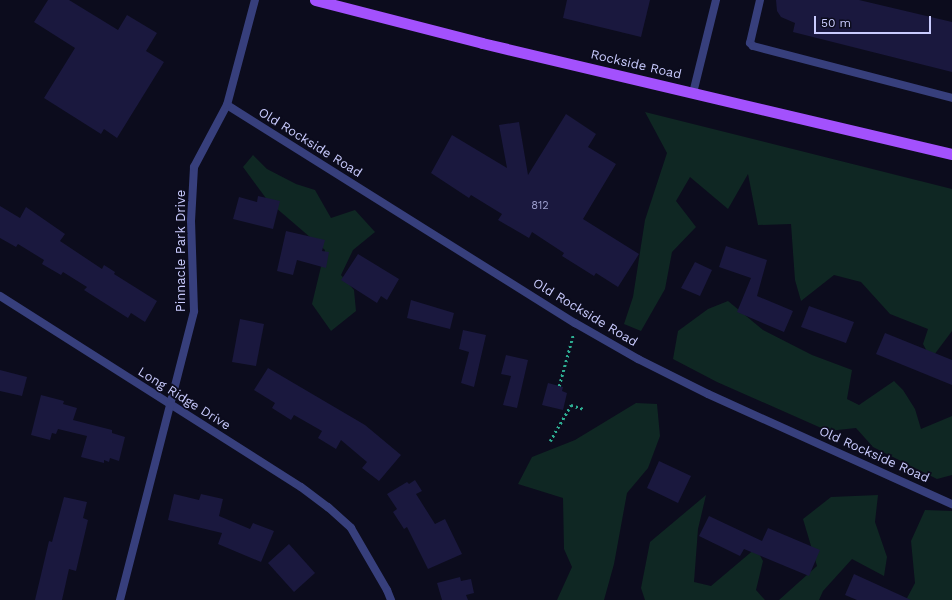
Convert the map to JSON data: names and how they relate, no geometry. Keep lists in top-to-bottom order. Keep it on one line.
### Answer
{"streets":{"main road":["Rockside Road"],"street":["Old Rockside Road","Pinnacle Park Drive","Long Ridge Drive"]},"crossings":[["Old Rockside Road","Pinnacle Park Drive"],["Pinnacle Park Drive","Long Ridge Drive"]],"house_numbers":["812"],"scale_bar":"50 m"}
